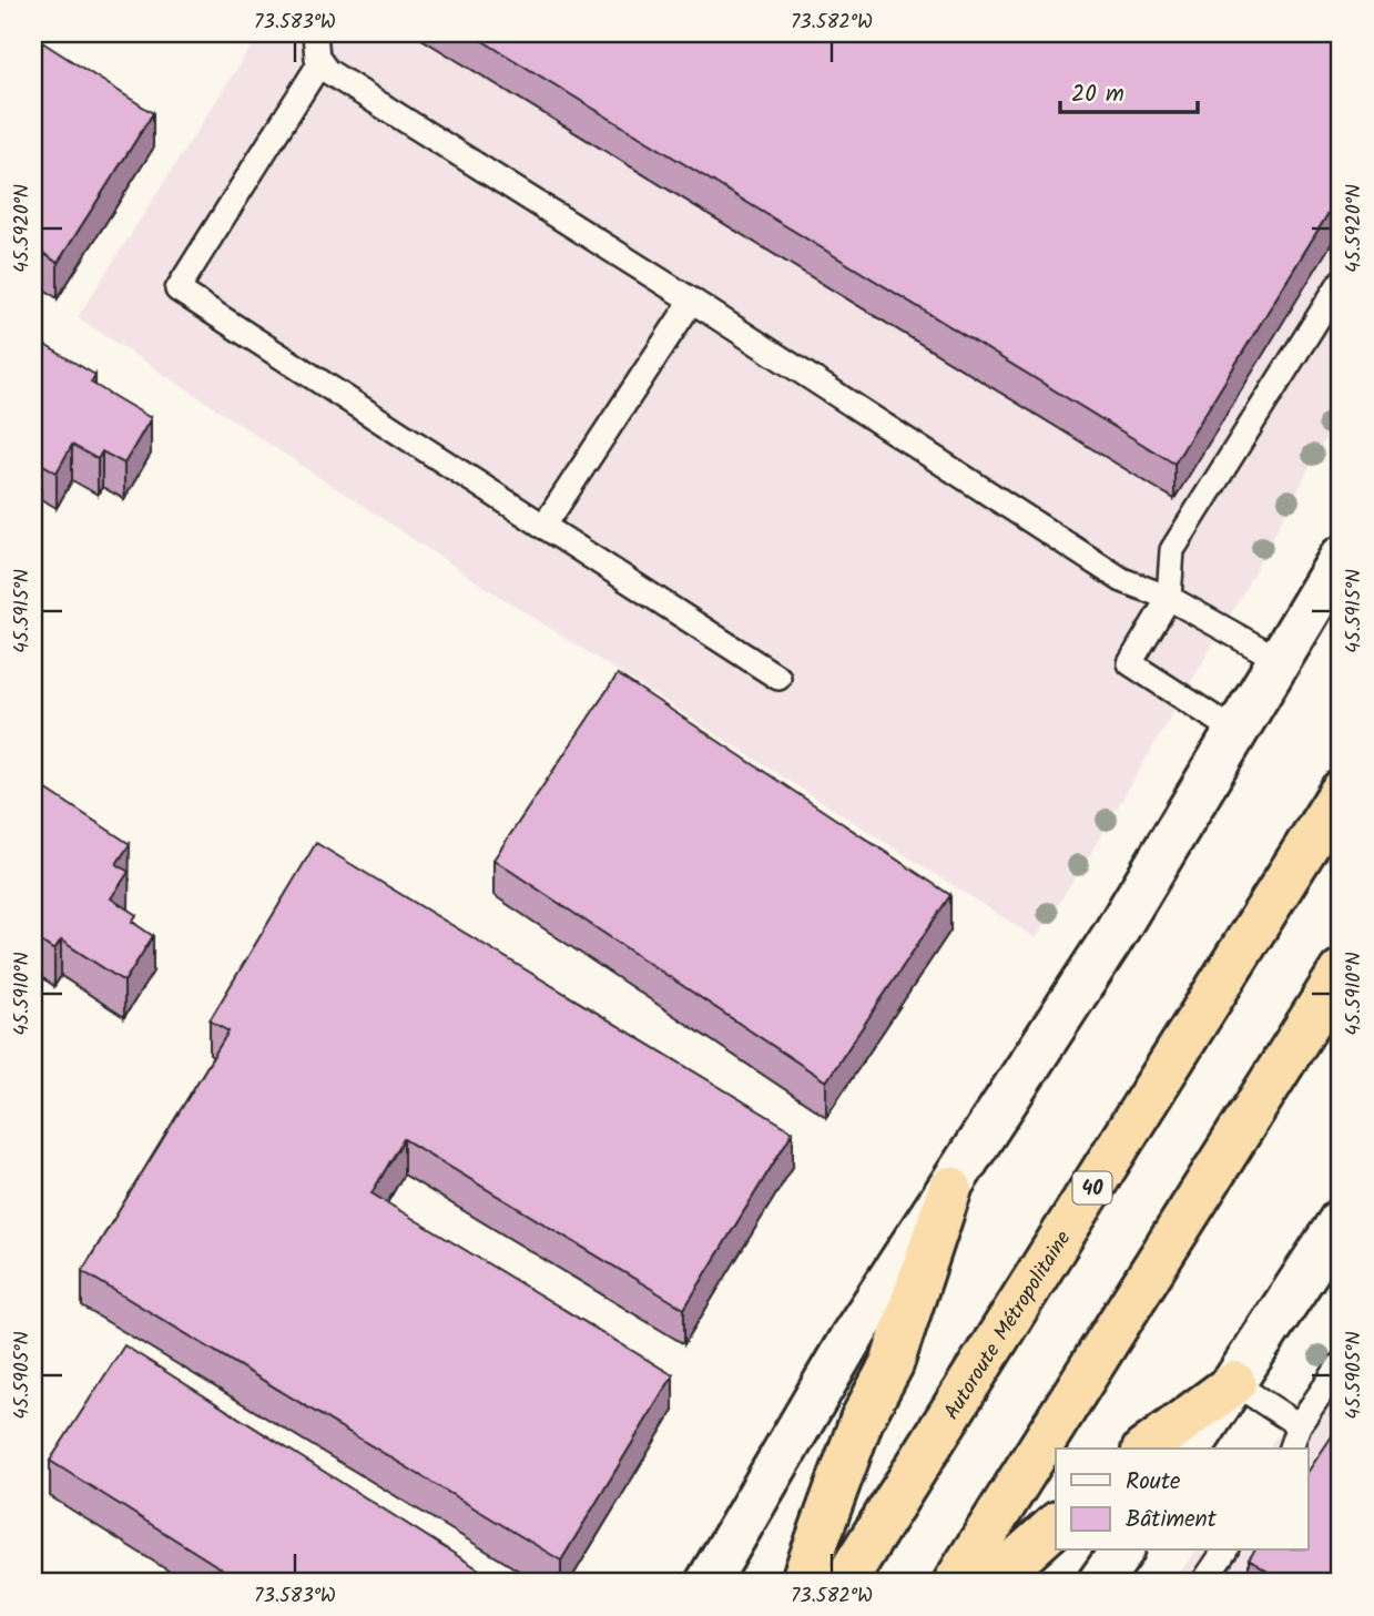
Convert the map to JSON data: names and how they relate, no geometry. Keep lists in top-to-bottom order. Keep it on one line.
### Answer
{"streets":{"highway":["40","Autoroute Métropolitaine"]},"legend":["Route","Bâtiment"],"scale_bar":"20 m","coordinates":["73.583°W","73.582°W","45.5920°N","45.5915°N","45.5910°N","45.5905°N"]}
